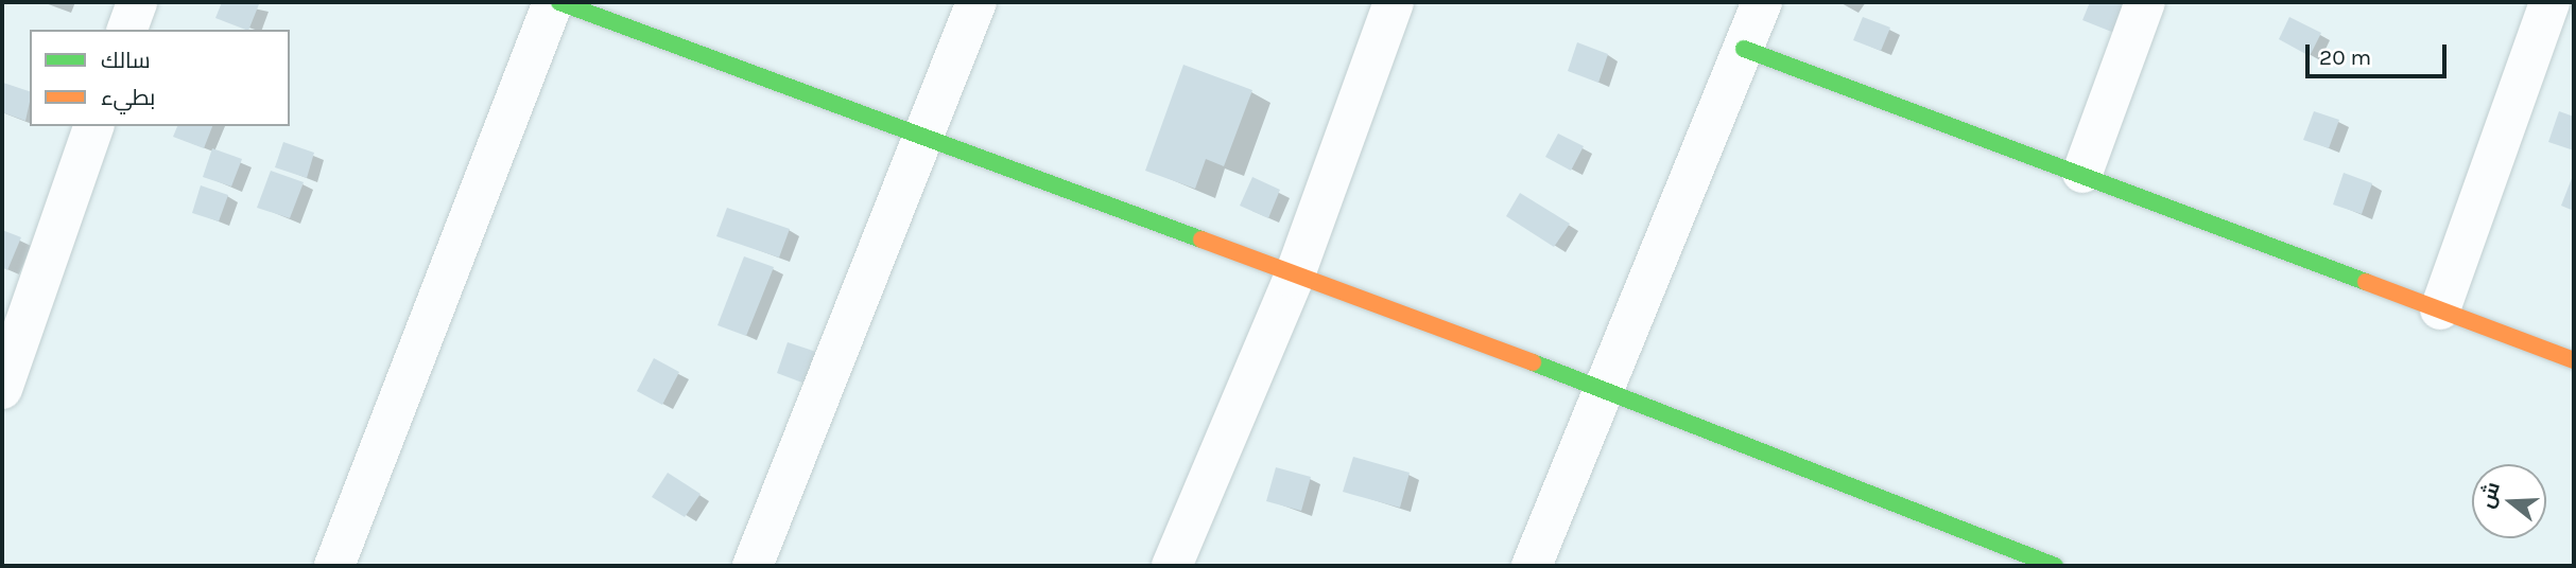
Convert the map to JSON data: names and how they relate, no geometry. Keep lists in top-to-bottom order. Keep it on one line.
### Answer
{"legend":["سالك","بطيء"],"scale_bar":"20 m","north":"left"}
